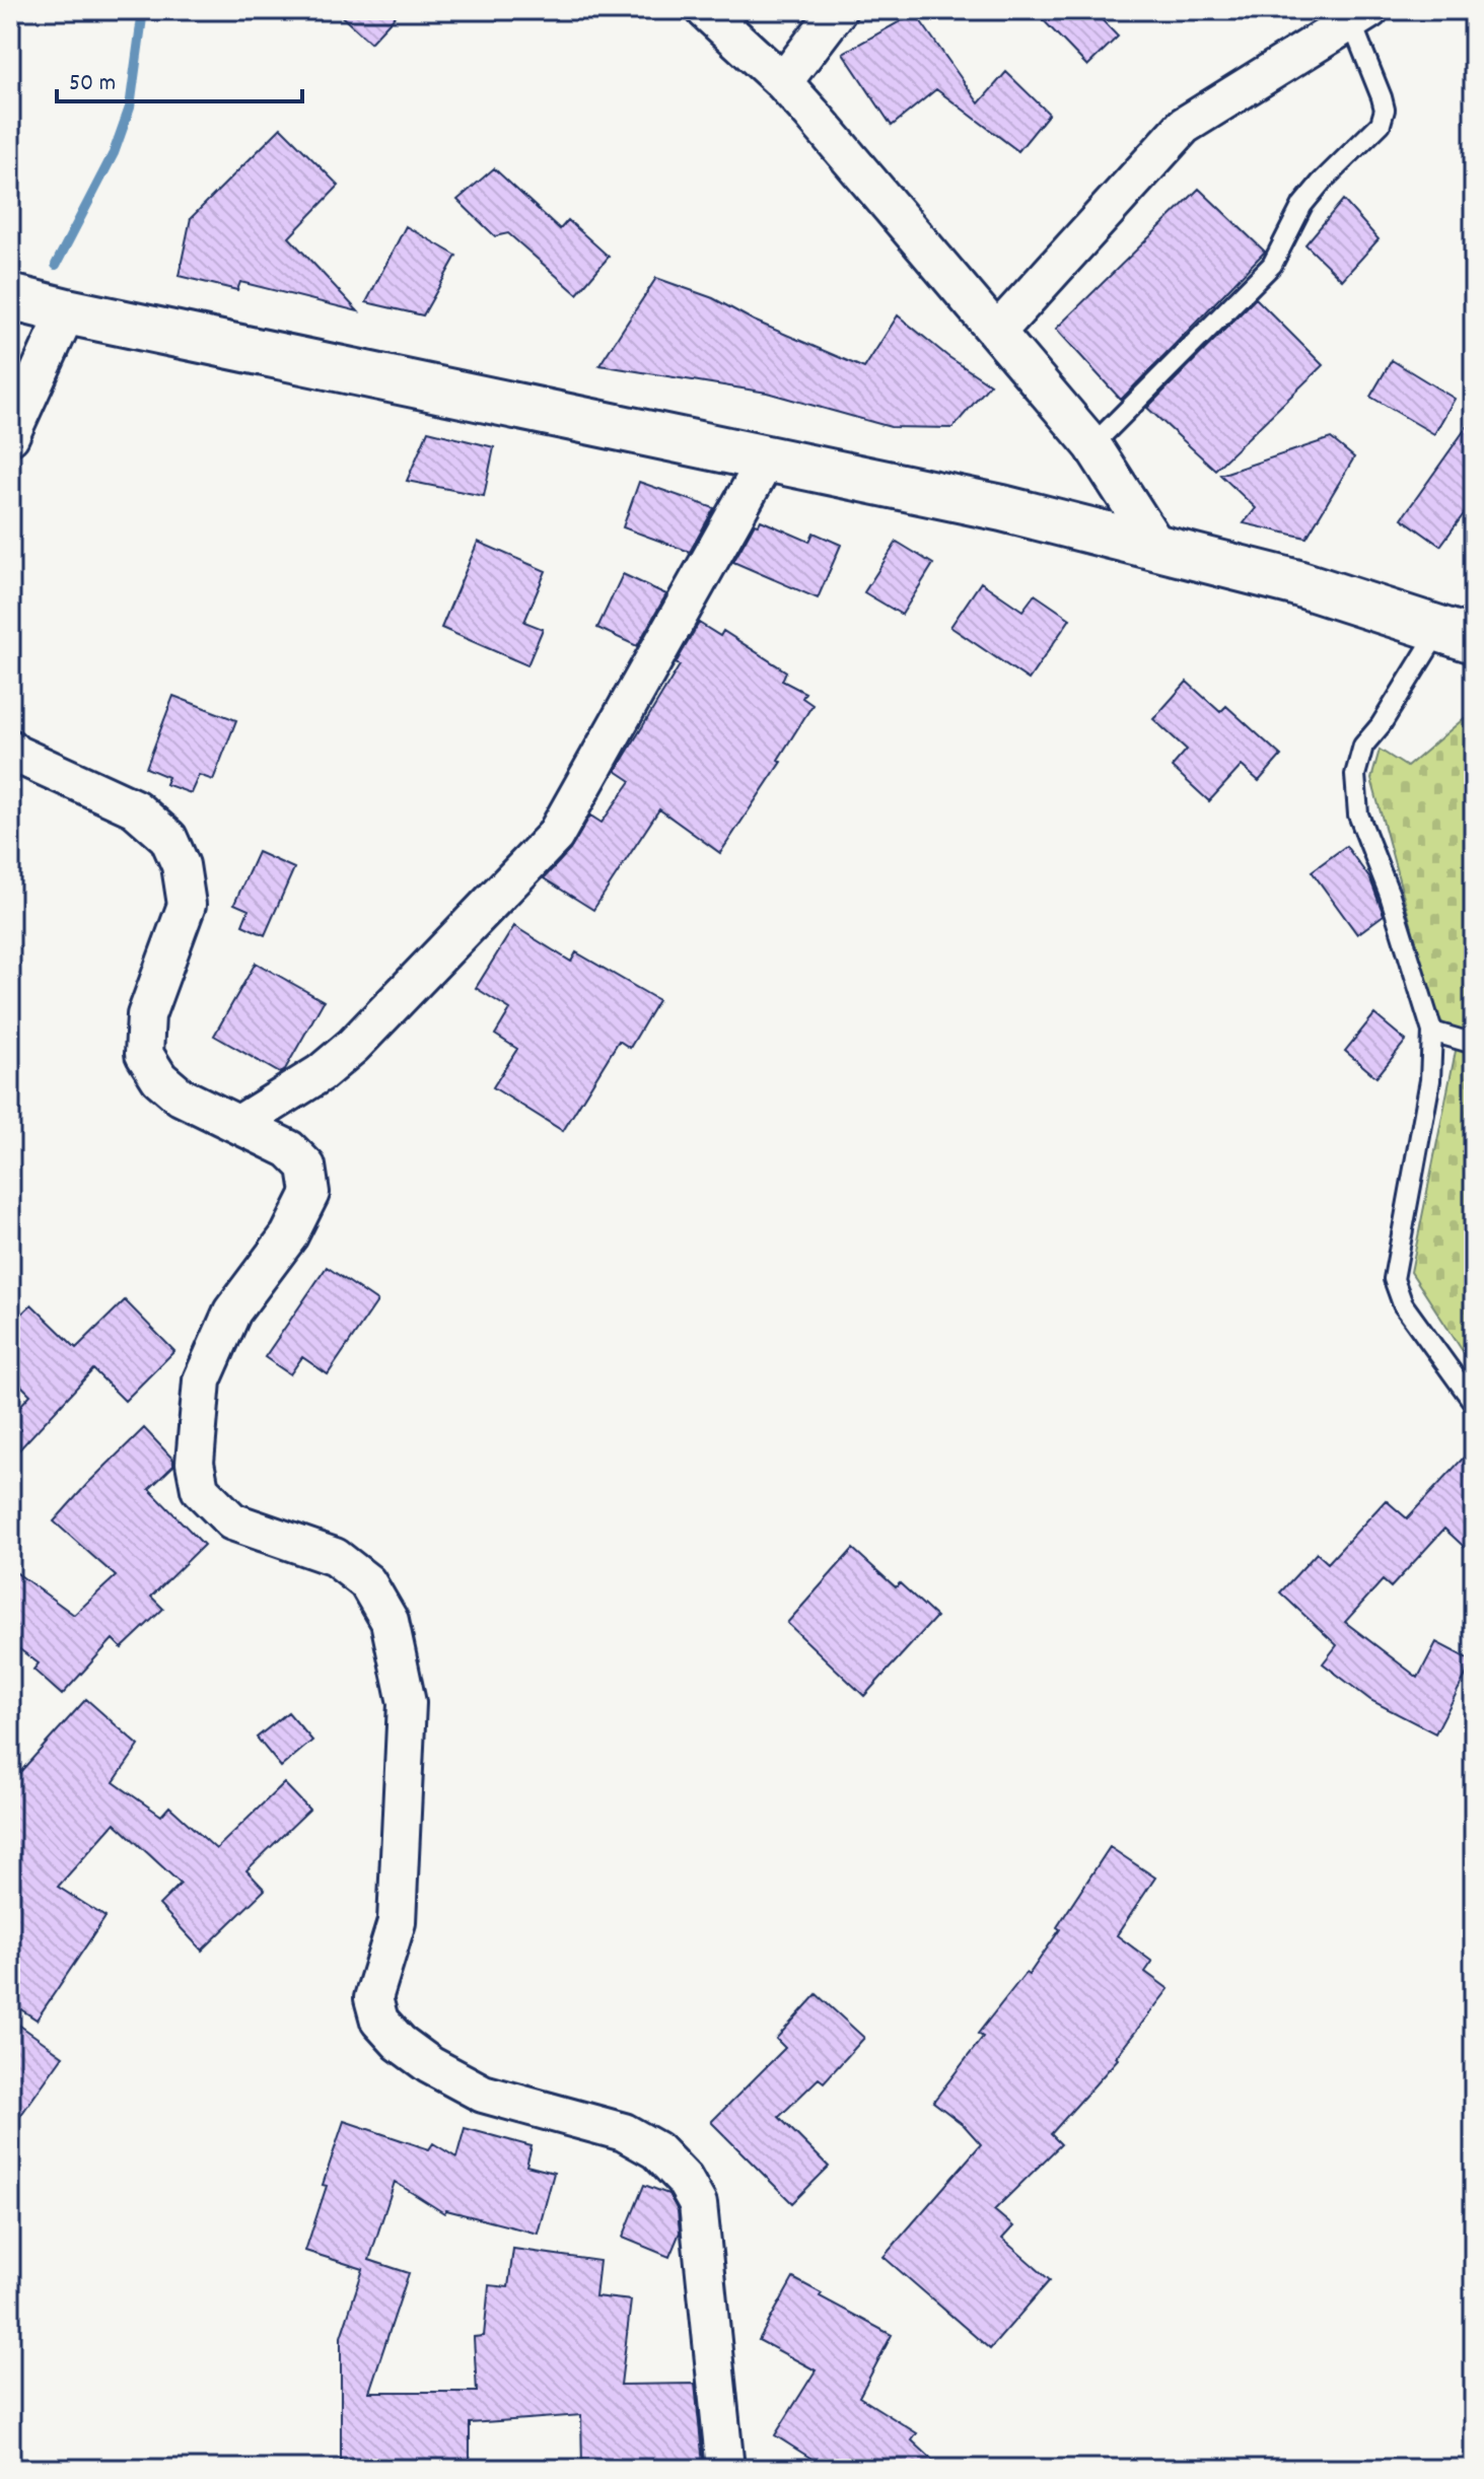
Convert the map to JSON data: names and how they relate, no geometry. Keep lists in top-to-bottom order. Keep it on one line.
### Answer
{"scale_bar":"50 m"}
